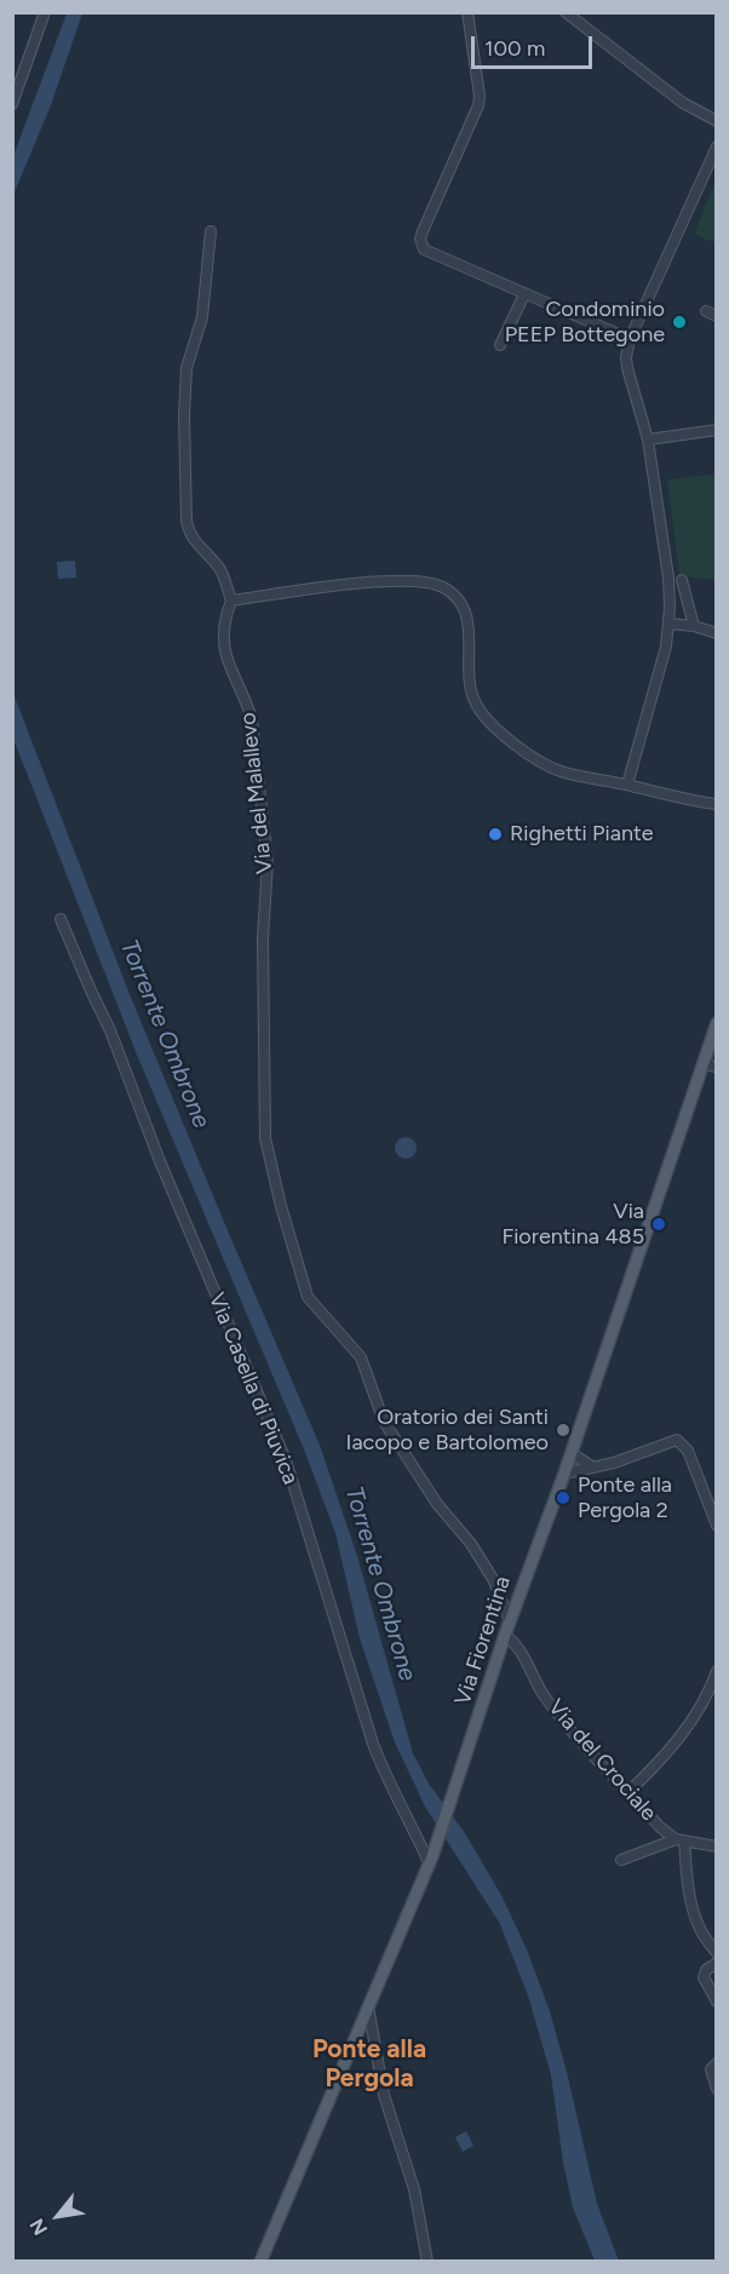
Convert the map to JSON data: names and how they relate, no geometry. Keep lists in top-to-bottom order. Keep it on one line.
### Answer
{"streets":{"main road":["Via Fiorentina"],"street":["Via del Malallevo","Via Casella di Piuvica","Via del Crociale"]},"crossings":[["Via del Malallevo","Via Fiorentina"],["Via Casella di Piuvica","Via Fiorentina"],["Via Fiorentina","Via del Crociale"]],"districts":["Ponte alla Pergola"],"water":["Torrente Ombrone"],"places":["Condominio PEEP Bottegone","Righetti Piante","Via Fiorentina 485","Oratorio dei Santi Iacopo e Bartolomeo","Ponte alla Pergola 2"],"scale_bar":"100 m","north":"bottom left"}
